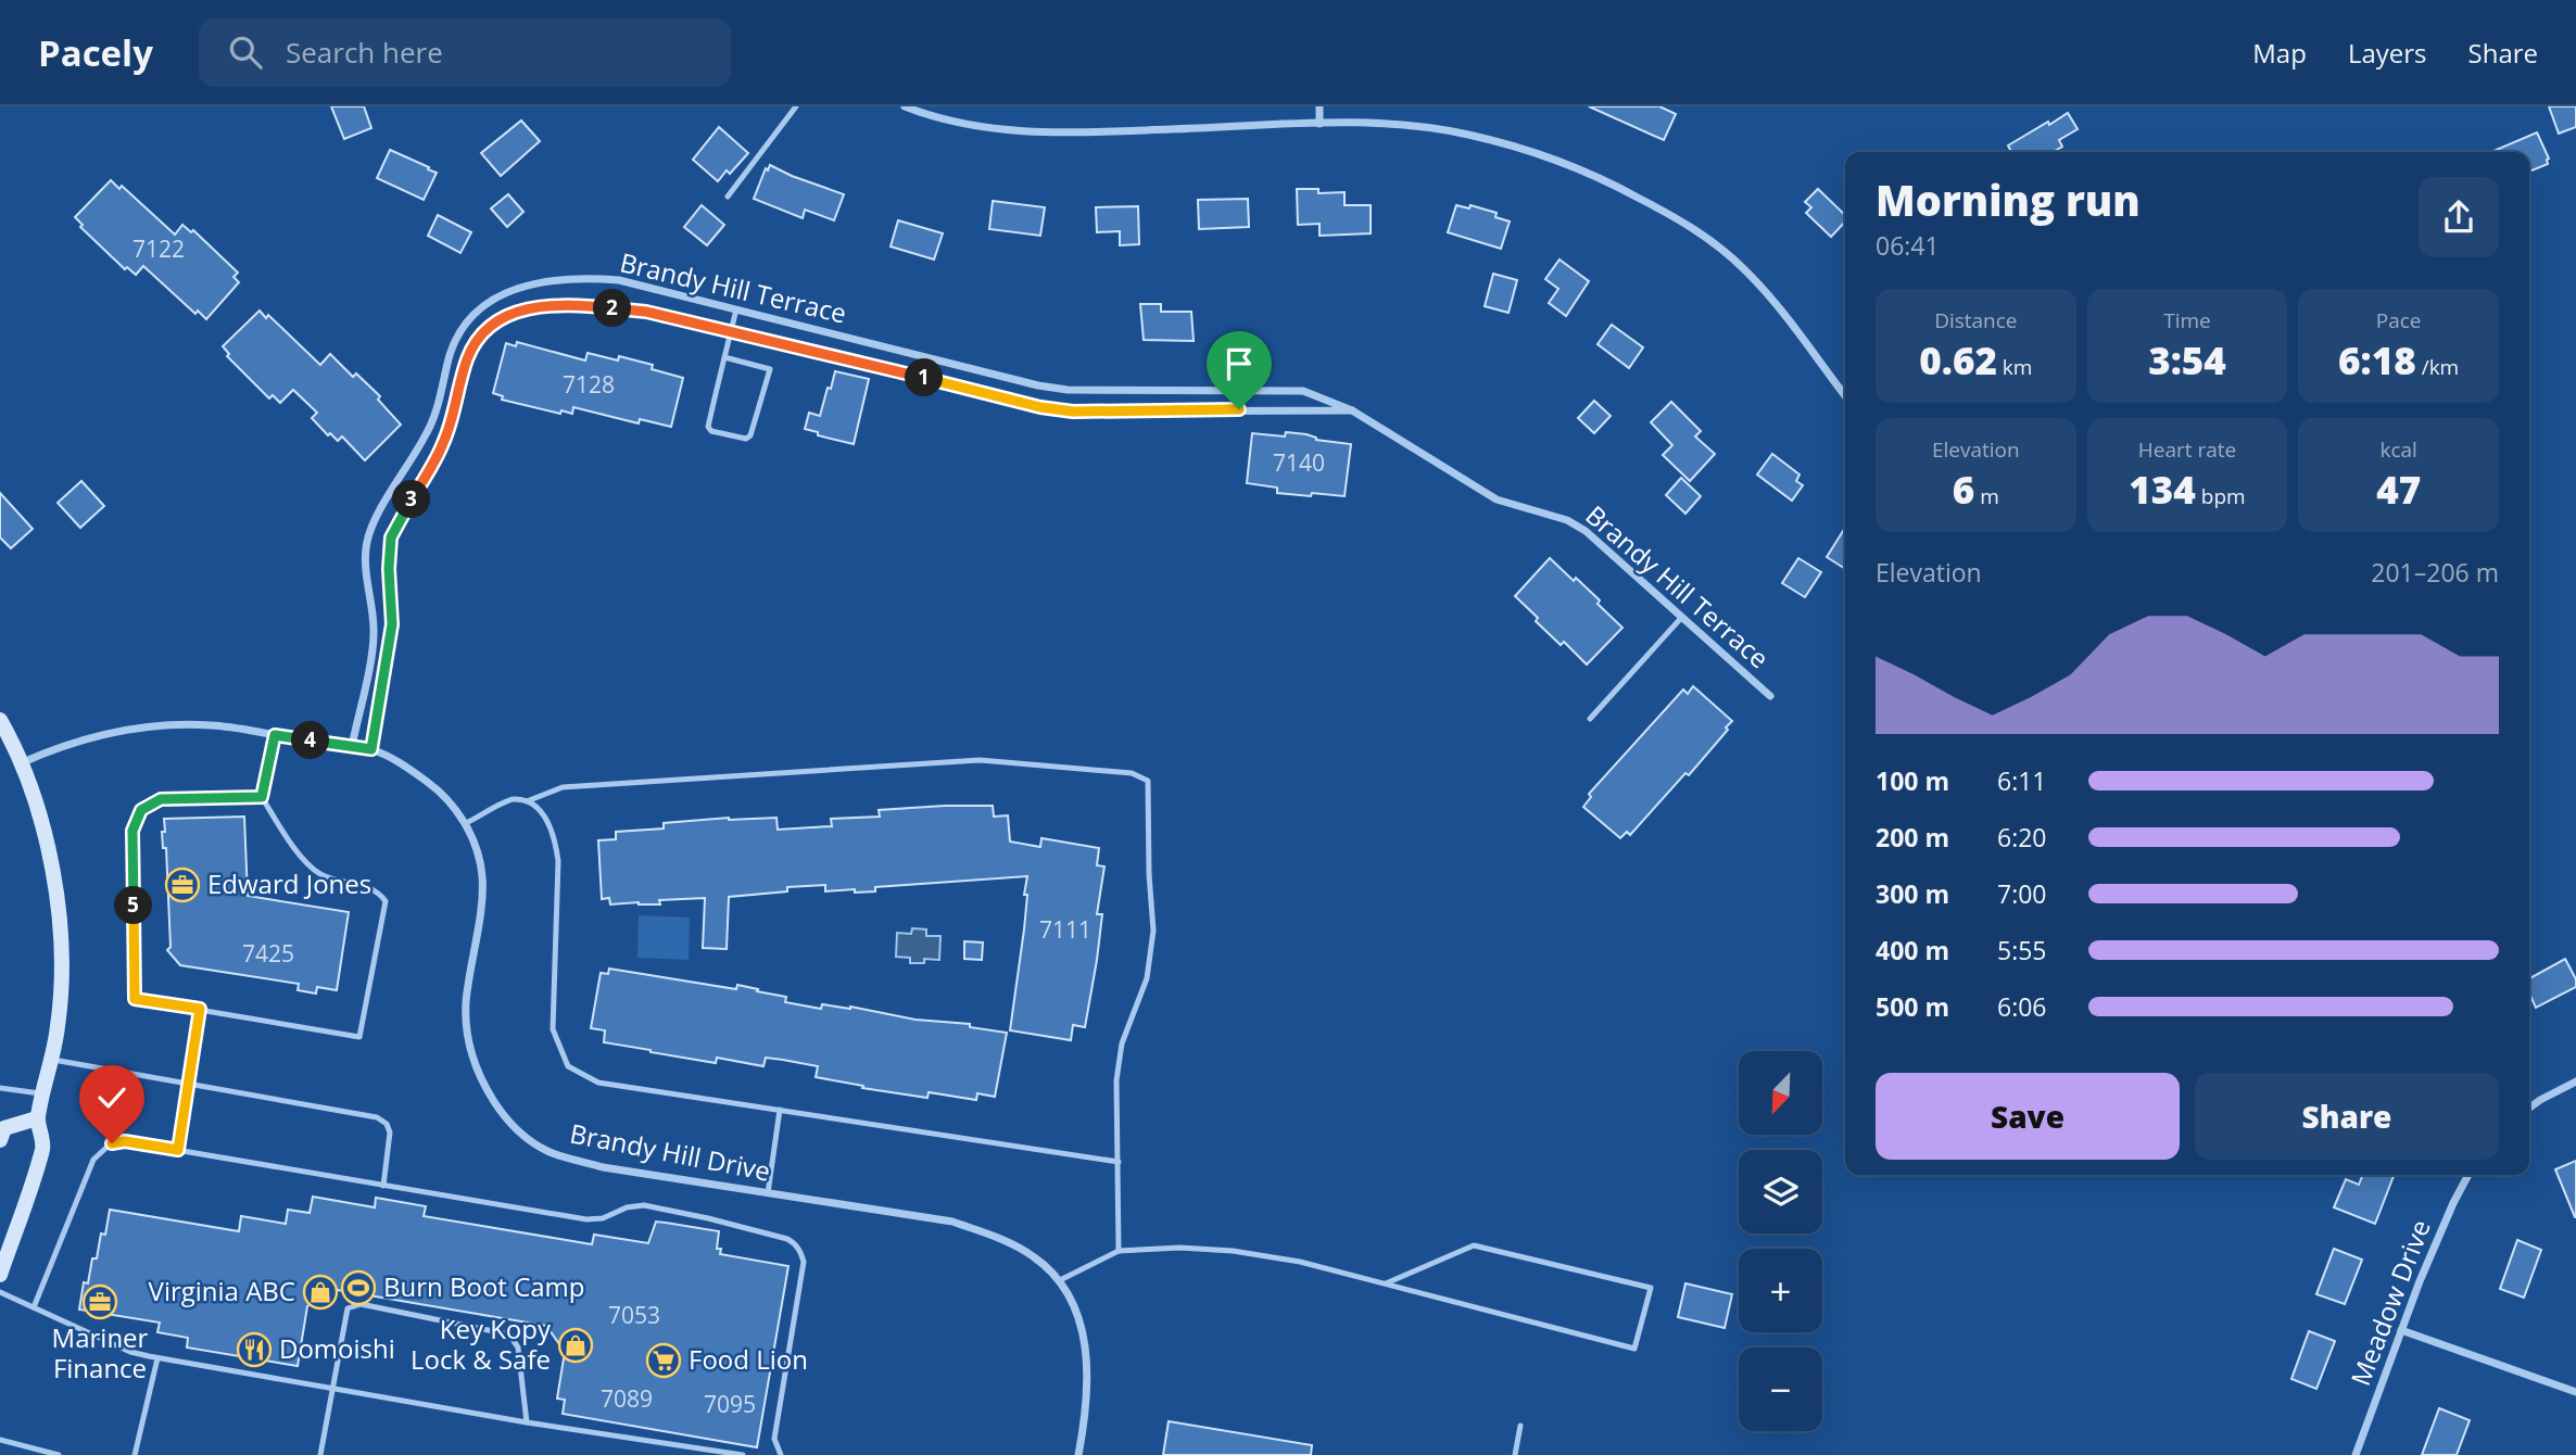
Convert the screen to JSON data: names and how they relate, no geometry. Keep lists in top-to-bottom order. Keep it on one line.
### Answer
{"streets":{"street":["Brandy Hill Terrace","Brandy Hill Drive","Meadow Drive"]},"crossings":[["Brandy Hill Terrace","Brandy Hill Drive"]],"places":{"office":["Edward Jones","Mariner Finance"],"sports":["Burn Boot Camp"],"shop":["Virginia ABC","Key Kopy Lock & Safe"],"restaurant":["Domoishi"],"supermarket":["Food Lion"]},"house_numbers":["7122","7128","7140","7111","7425","7053","7089","7095"],"north":"bottom left","page":{"header":"Pacely","search":"Search here","nav":["Map","Layers","Share"],"heading":["Morning run","06:41"],"stats":[["Distance","0.62 km"],["Time","3:54"],["Pace","6:18 /km"],["Elevation","6 m"],["Heart rate","134 bpm"],["kcal","47"]],"pins":["2","1","3","4","5"],"chart":["Elevation","201–206 m"],"list":[{"name":"100 m","note":"6:11"},{"name":"200 m","note":"6:20"},{"name":"300 m","note":"7:00"},{"name":"400 m","note":"5:55"},{"name":"500 m","note":"6:06"}],"map_buttons":["+","−"],"buttons":["Save","Share"]}}
